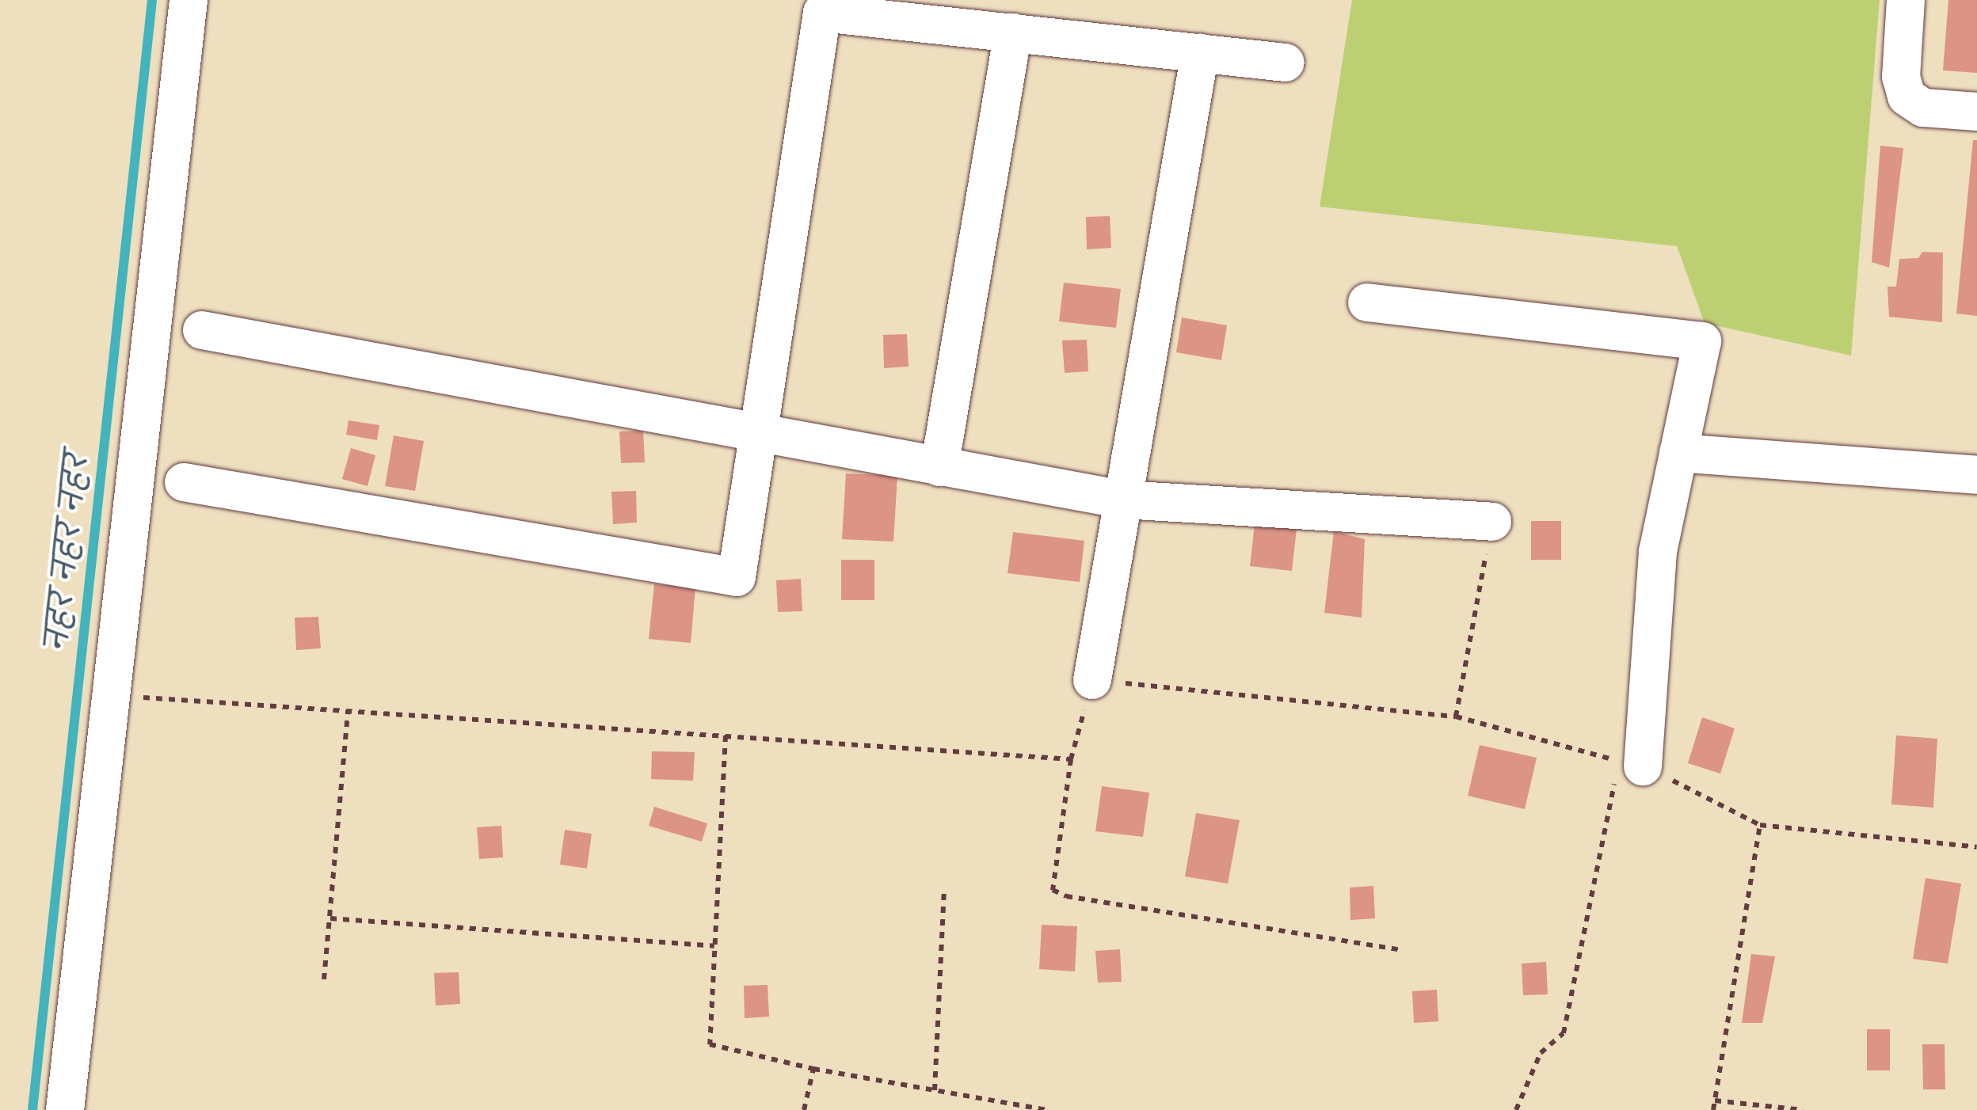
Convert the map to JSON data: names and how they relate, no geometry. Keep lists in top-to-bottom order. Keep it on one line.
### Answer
{"water":["नहर नहर नहर"]}
